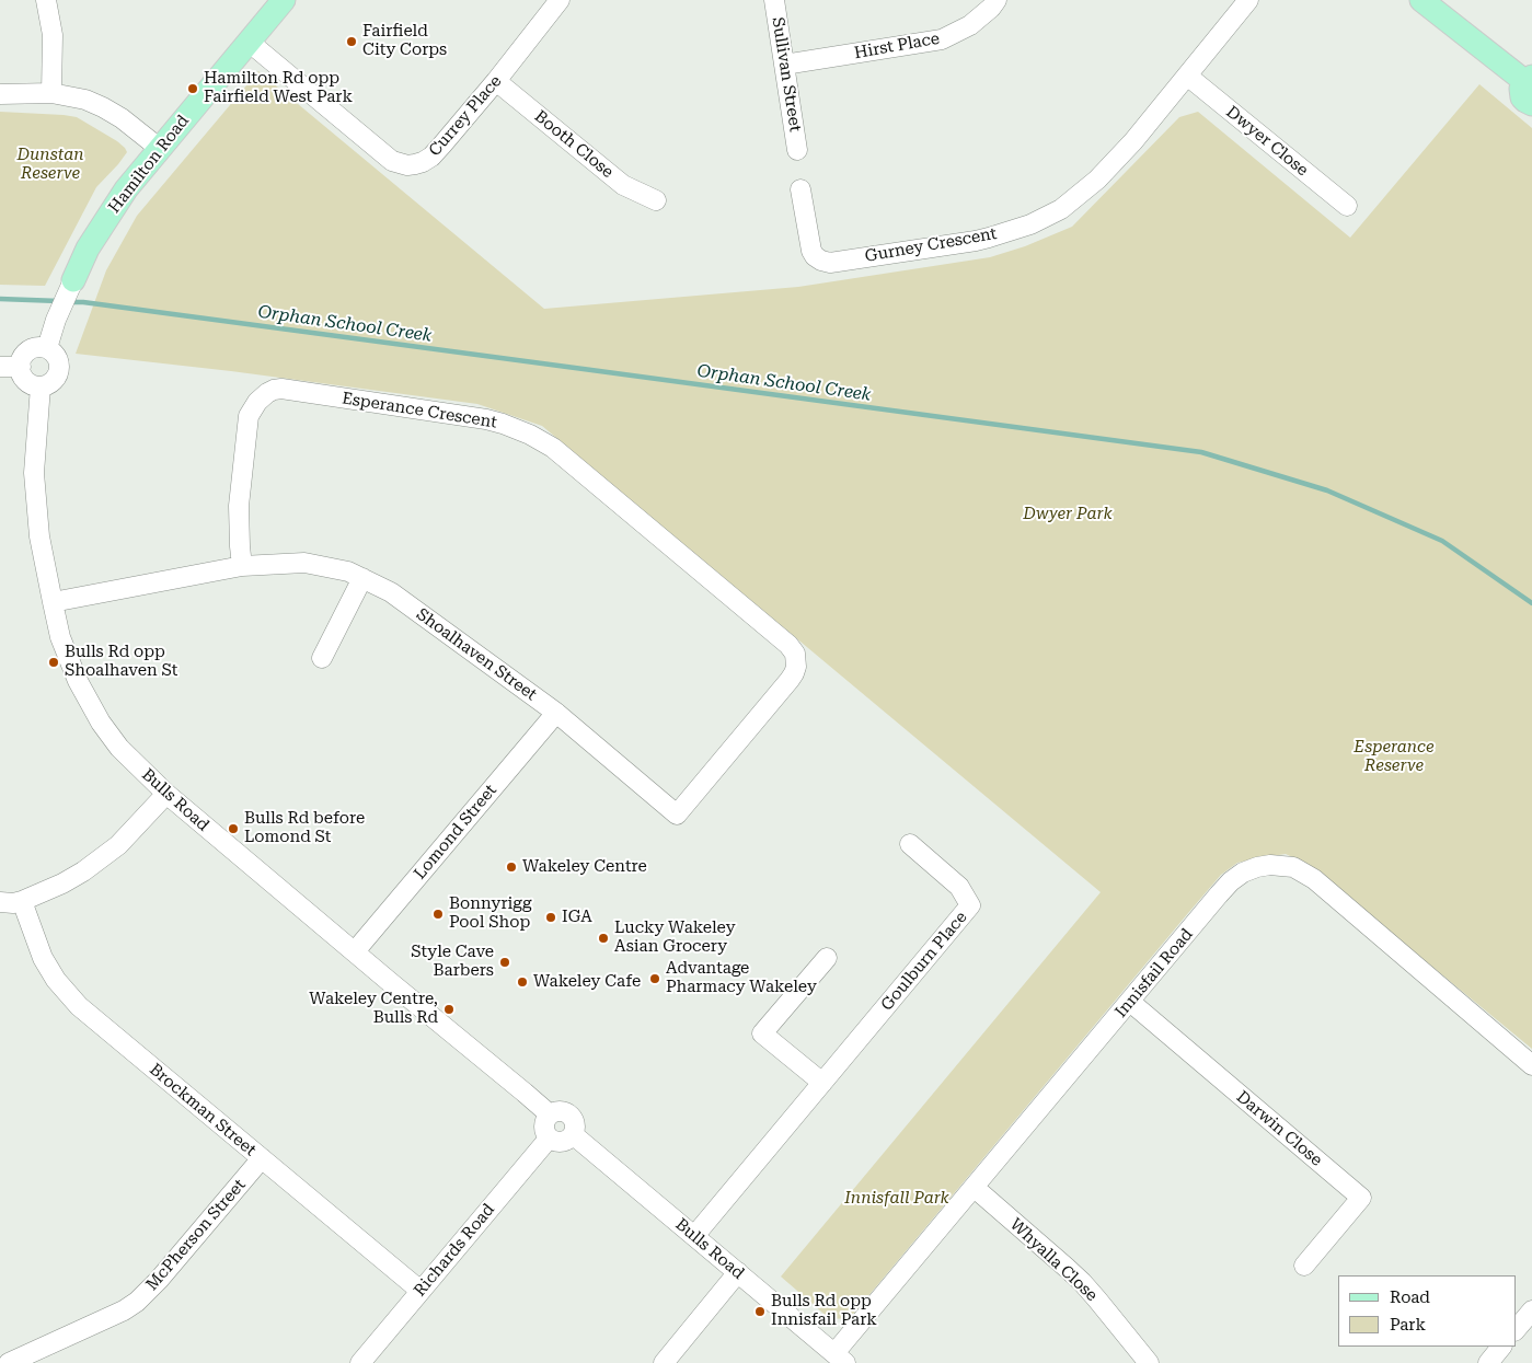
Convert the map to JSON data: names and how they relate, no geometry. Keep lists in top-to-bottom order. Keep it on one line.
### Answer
{"streets":{"main road":["Hamilton Road"],"street":["Hirst Place","Sullivan Street","Currey Place","Dwyer Close","Booth Close","Gurney Crescent","Esperance Crescent","Shoalhaven Street","Bulls Road","Lomond Street","Goulburn Place","Innisfail Road","Brockman Street","Darwin Close","McPherson Street","Richards Road","Whyalla Close"]},"crossings":[["Hirst Place","Sullivan Street"],["Currey Place","Booth Close"],["Currey Place","Hamilton Road"],["Dwyer Close","Gurney Crescent"],["Hamilton Road","Bulls Road"],["Esperance Crescent","Shoalhaven Street"],["Shoalhaven Street","Bulls Road"],["Shoalhaven Street","Lomond Street"],["Bulls Road","Lomond Street"],["Bulls Road","Goulburn Place"],["Bulls Road","Innisfail Road"],["Bulls Road","Richards Road"],["Innisfail Road","Darwin Close"],["Innisfail Road","Whyalla Close"],["Brockman Street","McPherson Street"],["Brockman Street","Richards Road"]],"water":["Orphan School Creek"],"parks":["Dunstan Reserve","Dwyer Park","Esperance Reserve","Innisfall Park"],"places":["Fairfield City Corps","Hamilton Rd opp Fairfield West Park","Bulls Rd opp Shoalhaven St","Bulls Rd before Lomond St","Wakeley Centre","Bonnyrigg Pool Shop","IGA","Lucky Wakeley Asian Grocery","Style Cave Barbers","Advantage Pharmacy Wakeley","Wakeley Cafe","Wakeley Centre, Bulls Rd","Bulls Rd opp Innisfail Park"],"legend":["Road","Park"]}
